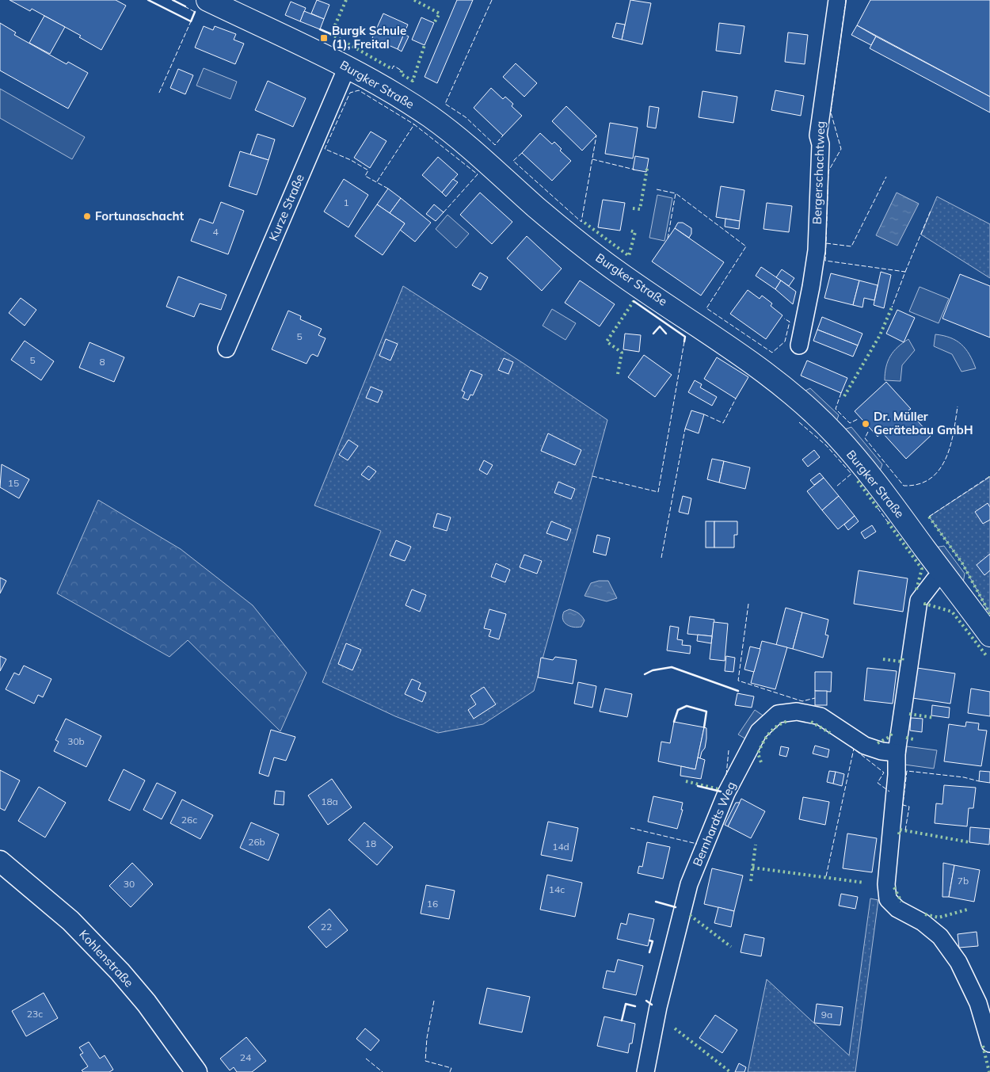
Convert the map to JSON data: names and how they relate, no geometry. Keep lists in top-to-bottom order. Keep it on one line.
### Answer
{"streets":{"main road":["Burgker Straße"],"street":["Bergerschachtweg","Kurze Straße","Bernhardts Weg","Kohlenstraße"]},"crossings":[["Burgker Straße","Kurze Straße"]],"places":{"transit":["Burgk Schule (1), Freital"],"other":["Fortunaschacht","Dr. Müller Gerätebau GmbH"]},"house_numbers":["1","4","5","5","8","15","30b","18a","26c","26b","18","14d","7b","30","14c","16","22","23c","9a","24"]}
